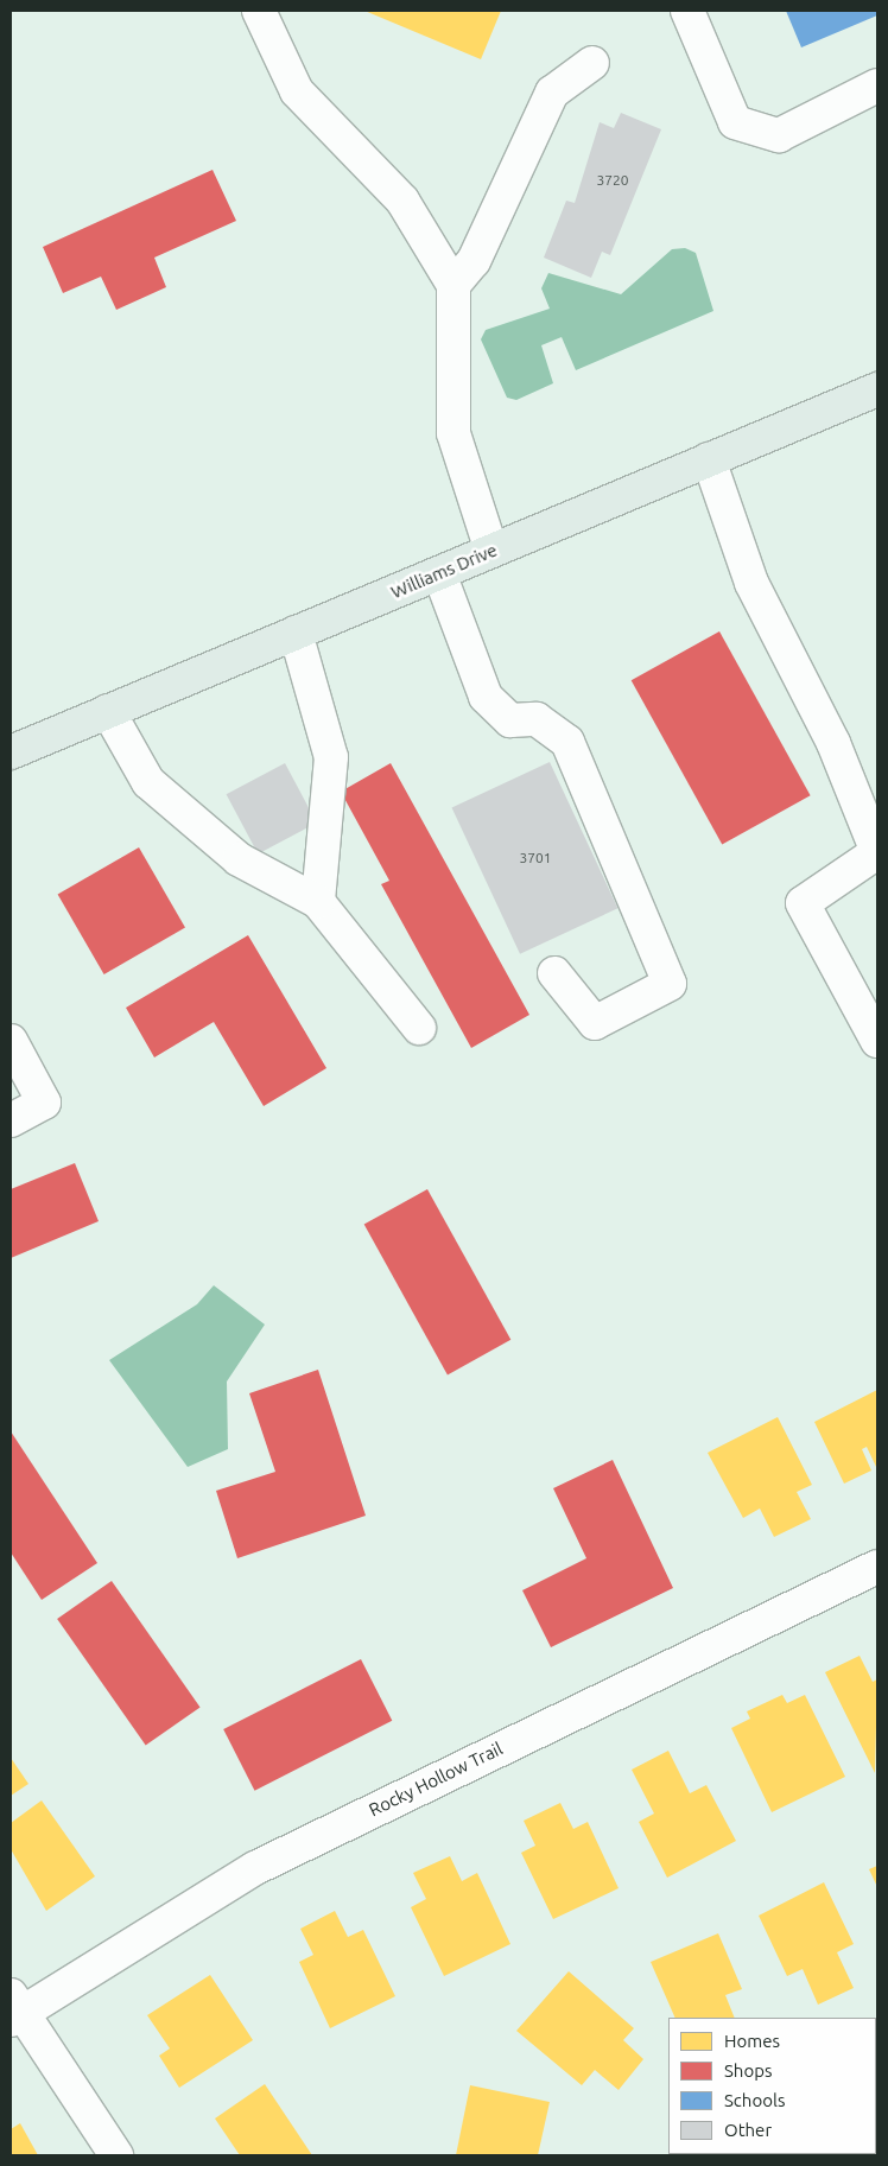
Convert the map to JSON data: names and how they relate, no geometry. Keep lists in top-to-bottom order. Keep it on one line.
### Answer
{"streets":{"main road":["Williams Drive"],"street":["Rocky Hollow Trail"]},"house_numbers":["3720","3701"],"legend":["Homes","Shops","Schools","Other"]}
